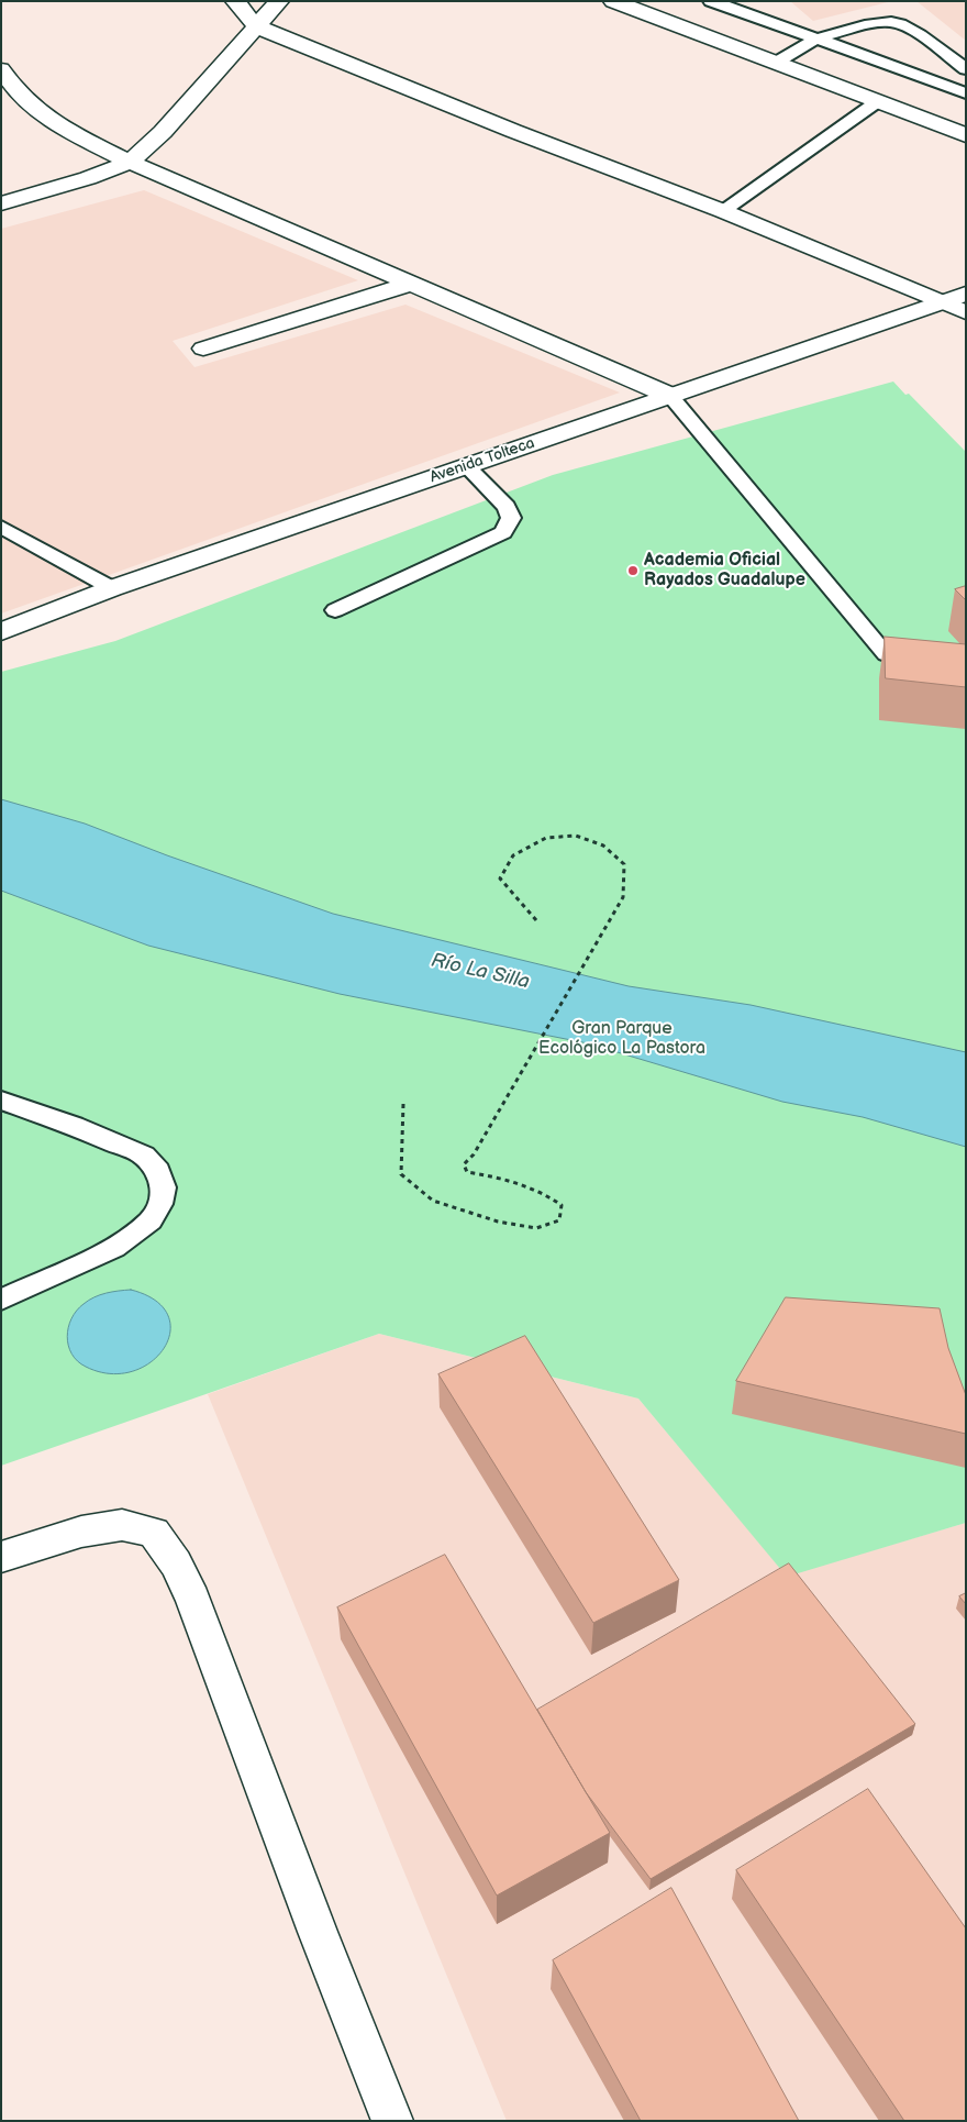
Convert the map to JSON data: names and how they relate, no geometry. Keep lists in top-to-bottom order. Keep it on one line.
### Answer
{"streets":{"street":["Avenida Tolteca"]},"water":["Río La Silla"],"parks":["Gran Parque Ecológico La Pastora"],"places":["Academia Oficial Rayados Guadalupe"]}
